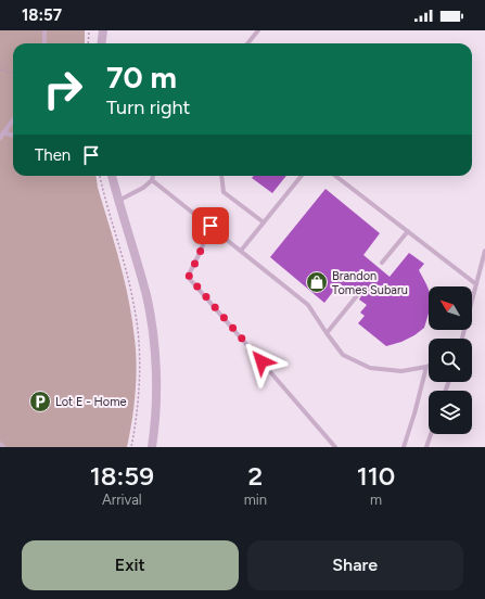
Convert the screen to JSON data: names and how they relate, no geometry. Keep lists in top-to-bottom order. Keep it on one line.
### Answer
{"places":{"shop":["Brandon Tomes Subaru"],"parking":["Lot E - Home"]},"north":"top left","page":{"status":"18:57","turn":["70 m","Turn right"],"then":"Then","eta":["18:59","Arrival","2","min","110","m"],"buttons":["Exit","Share"]}}
